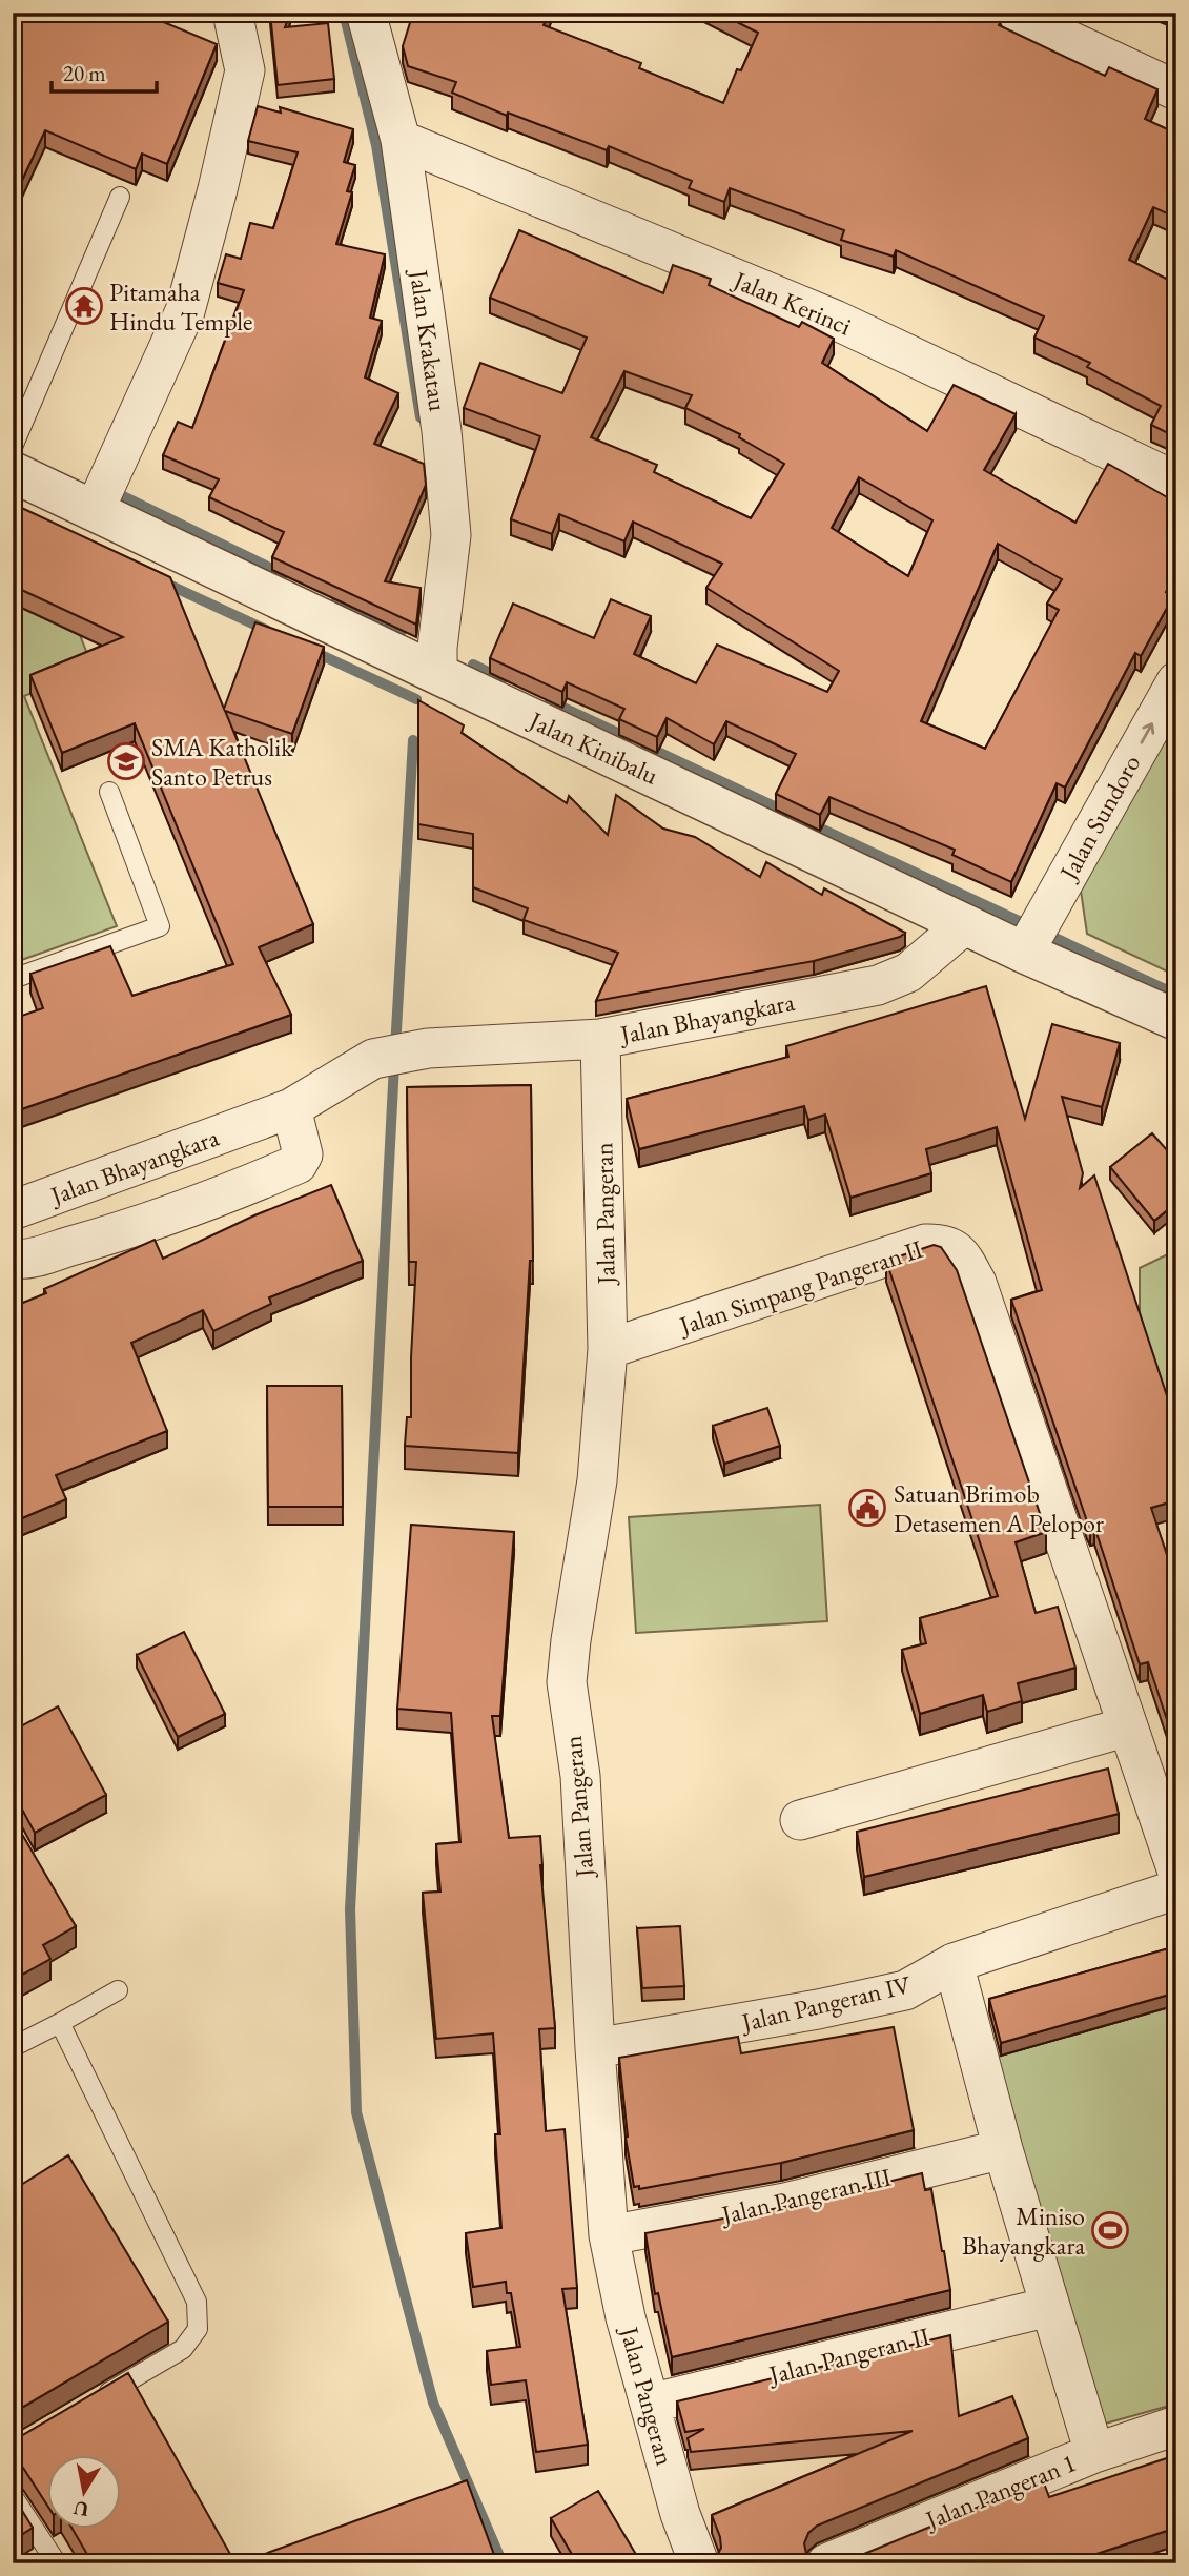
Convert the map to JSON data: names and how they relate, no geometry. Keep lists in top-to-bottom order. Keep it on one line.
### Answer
{"streets":{"street":["Jalan Kerinci","Jalan Krakatau","Jalan Kinibalu","Jalan Sundoro","Jalan Bhayangkara","Jalan Pangeran","Jalan Simpang Pangeran II","Jalan Pangeran IV","Jalan Pangeran III","Jalan Pangeran II","Jalan Pangeran 1"]},"crossings":[["Jalan Kerinci","Jalan Krakatau"],["Jalan Krakatau","Jalan Kinibalu"],["Jalan Kinibalu","Jalan Sundoro"],["Jalan Kinibalu","Jalan Bhayangkara"],["Jalan Bhayangkara","Jalan Pangeran"],["Jalan Pangeran","Jalan Simpang Pangeran II"],["Jalan Pangeran","Jalan Pangeran IV"],["Jalan Pangeran","Jalan Pangeran III"],["Jalan Pangeran","Jalan Pangeran II"]],"one_way":["Jalan Sundoro"],"places":{"temple":["Pitamaha Hindu Temple"],"school or university":["SMA Katholik Santo Petrus"],"public building":["Satuan Brimob Detasemen A Pelopor"],"sports":["Miniso Bhayangkara"]},"scale_bar":"20 m","north":"bottom"}
